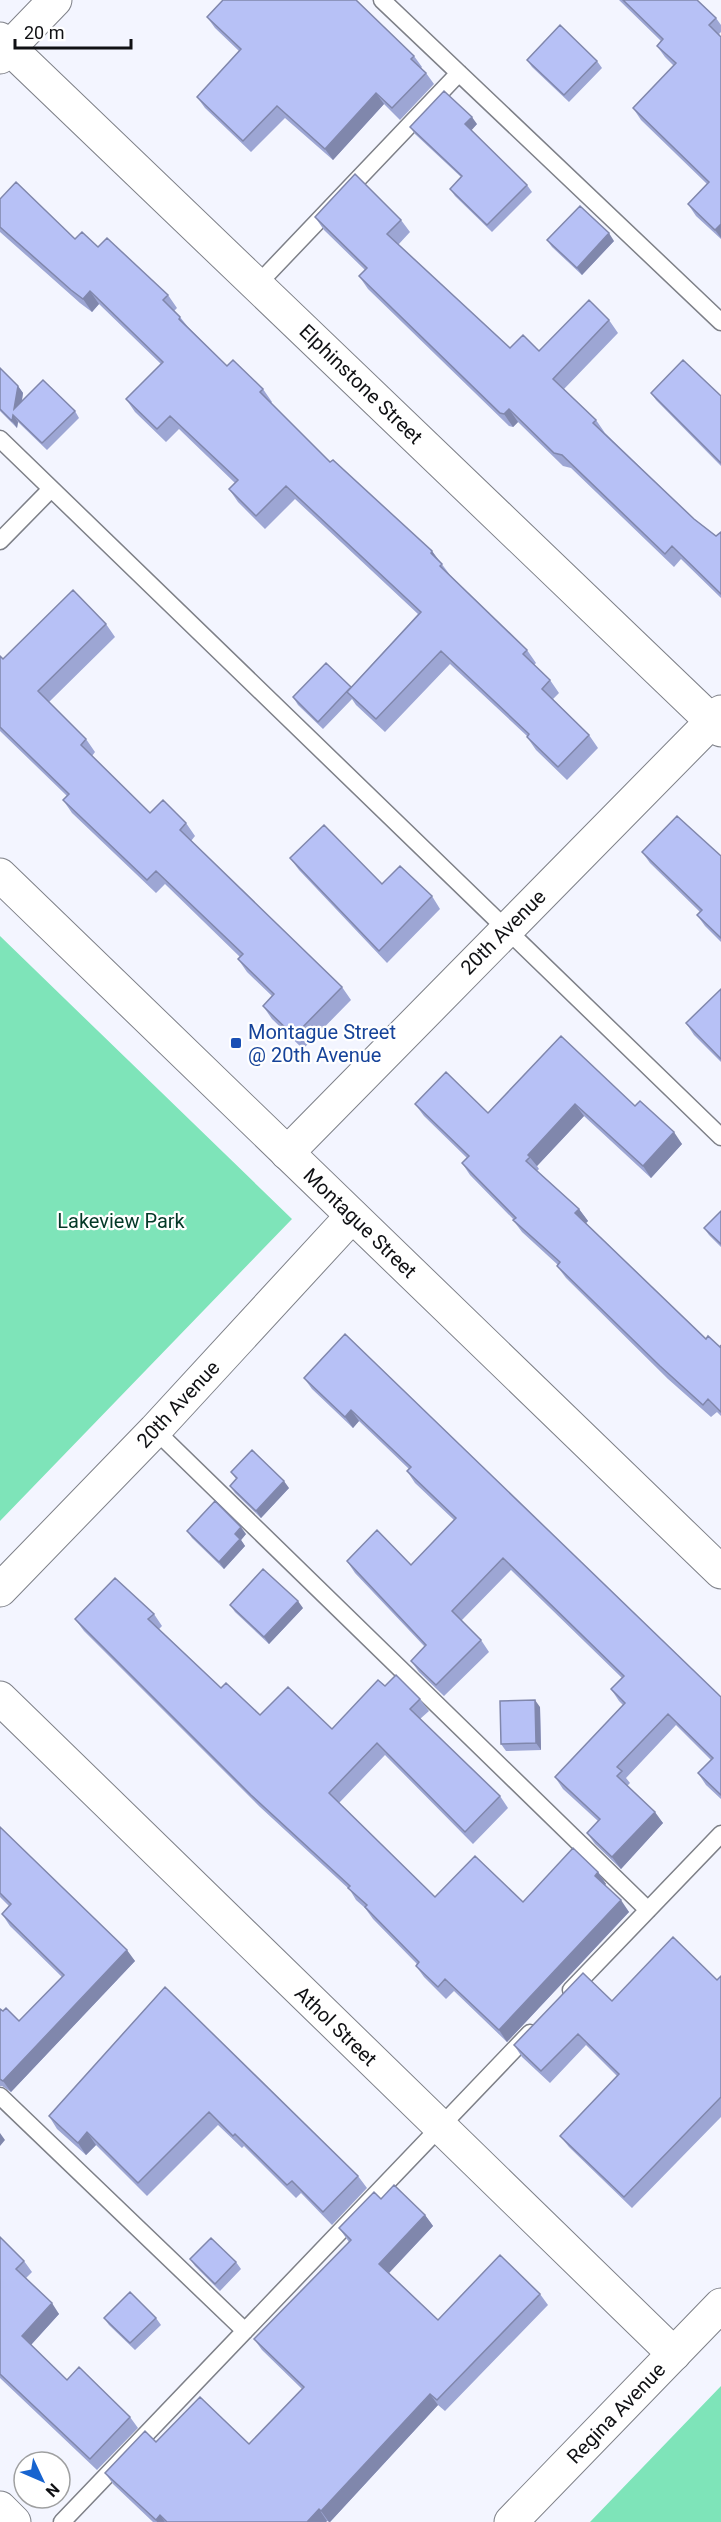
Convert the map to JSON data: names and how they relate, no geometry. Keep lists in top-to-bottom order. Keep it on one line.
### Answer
{"streets":{"street":["Elphinstone Street","20th Avenue","Montague Street","Athol Street","Regina Avenue"]},"crossings":[["Elphinstone Street","20th Avenue"],["20th Avenue","Montague Street"],["Athol Street","Regina Avenue"]],"parks":["Lakeview Park"],"places":{"transit":["Montague Street @ 20th Avenue"]},"scale_bar":"20 m","north":"bottom right"}
